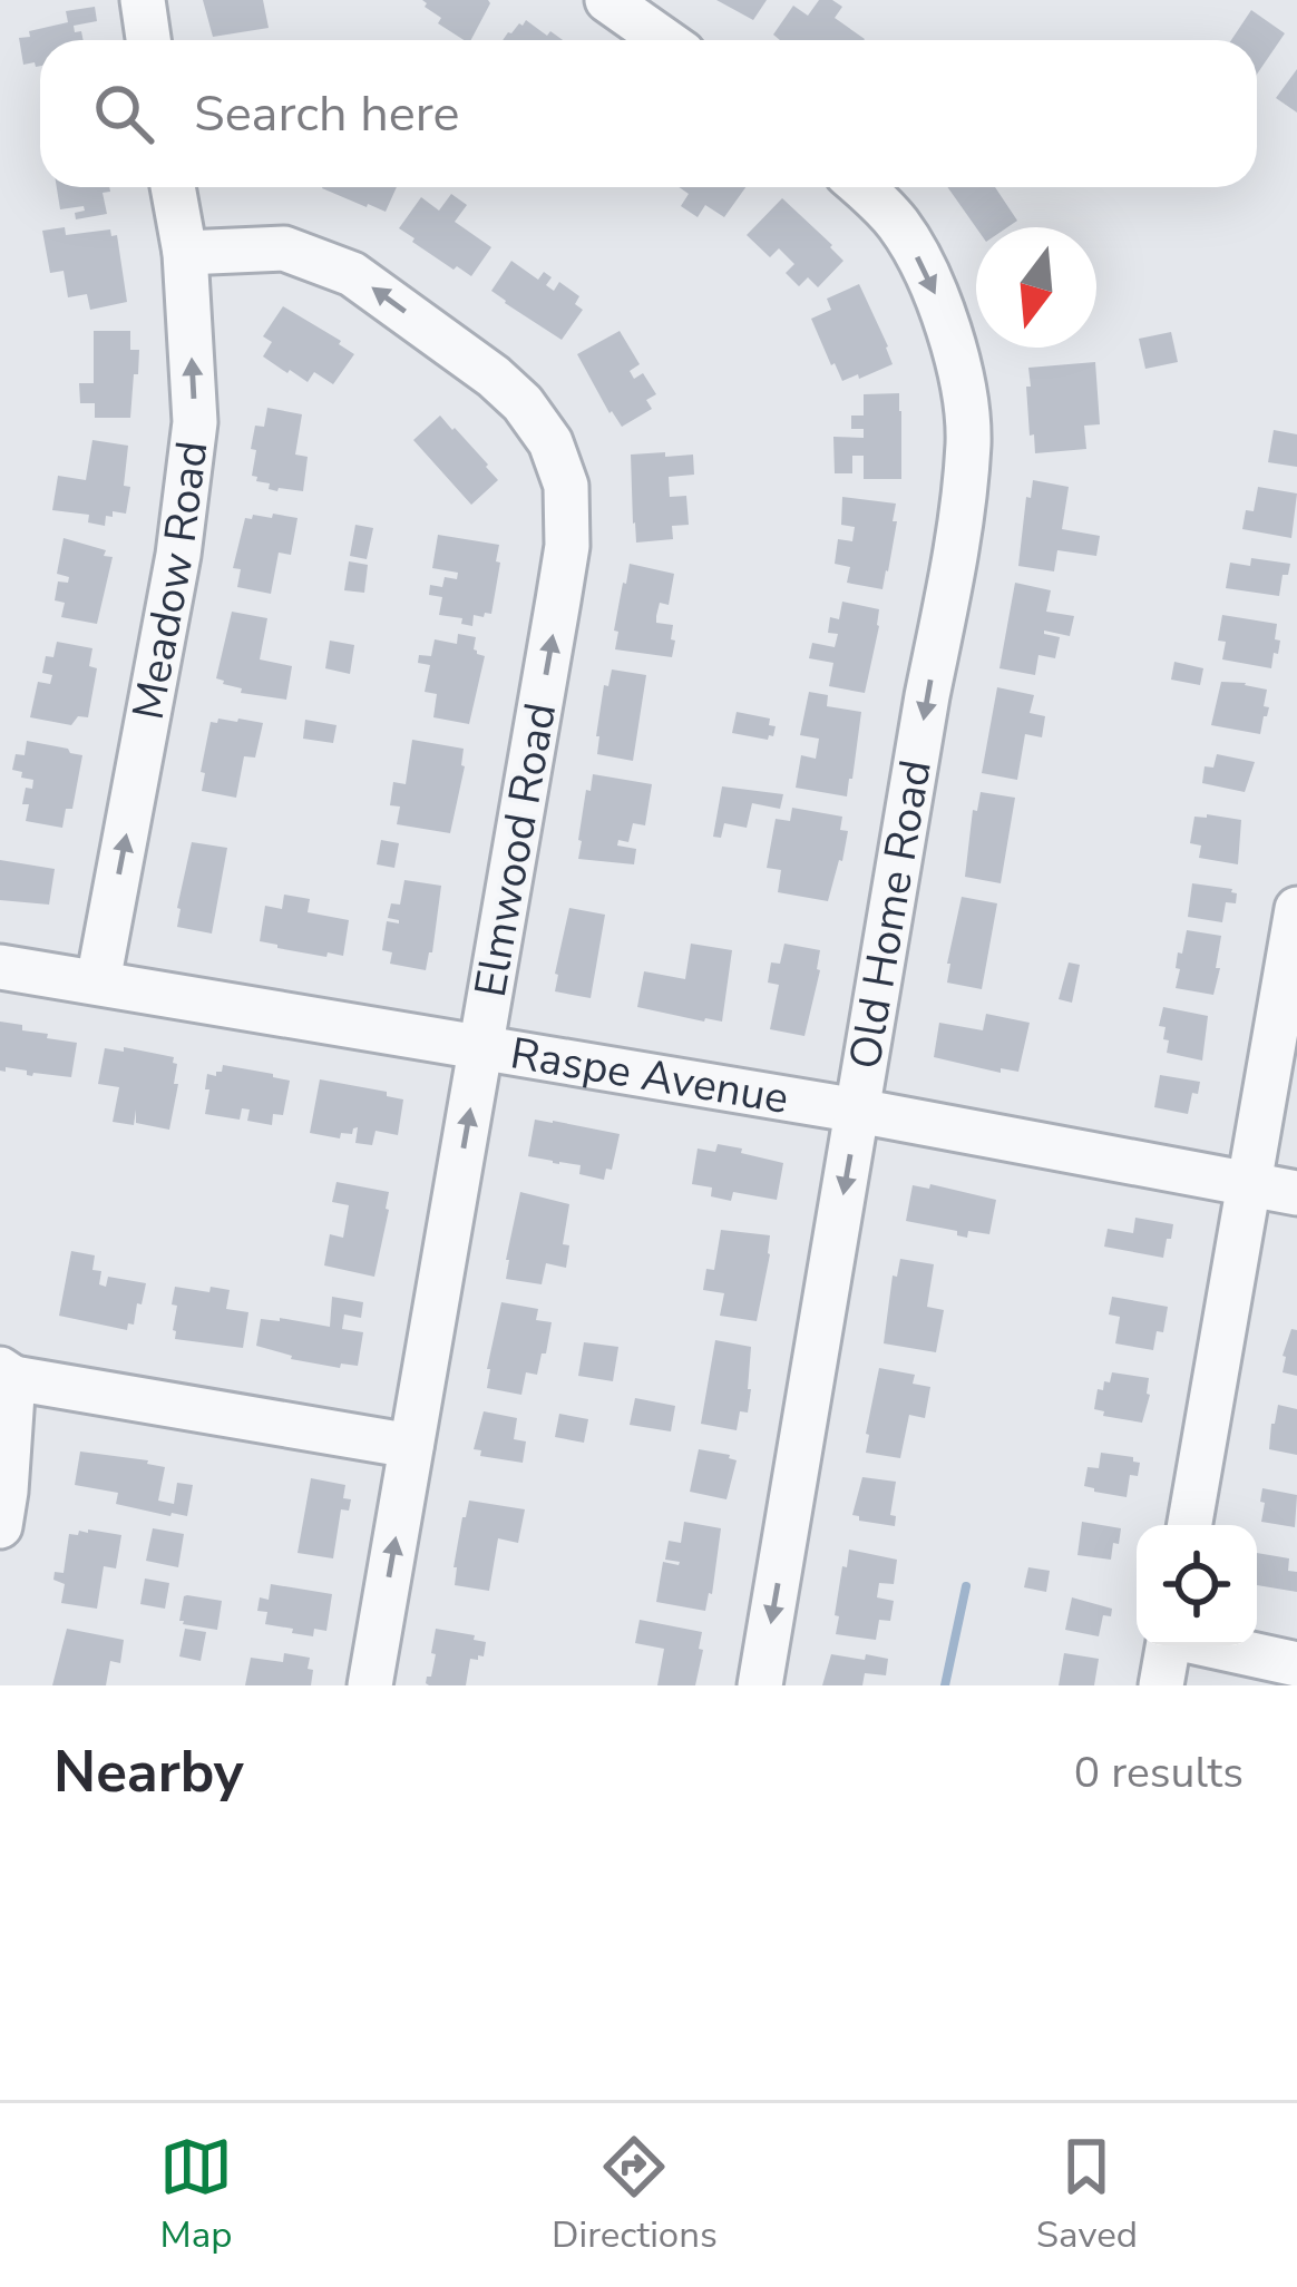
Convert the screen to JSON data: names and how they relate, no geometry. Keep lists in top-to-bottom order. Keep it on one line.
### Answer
{"streets":{"street":["Meadow Road","Elmwood Road","Old Home Road","Raspe Avenue"]},"crossings":[["Meadow Road","Elmwood Road"],["Meadow Road","Raspe Avenue"],["Elmwood Road","Raspe Avenue"],["Old Home Road","Raspe Avenue"]],"one_way":["Meadow Road","Elmwood Road","Old Home Road"],"north":"bottom","page":{"search":"Search here","heading":["Nearby","0 results"],"nav":["Map","Directions","Saved"]}}
